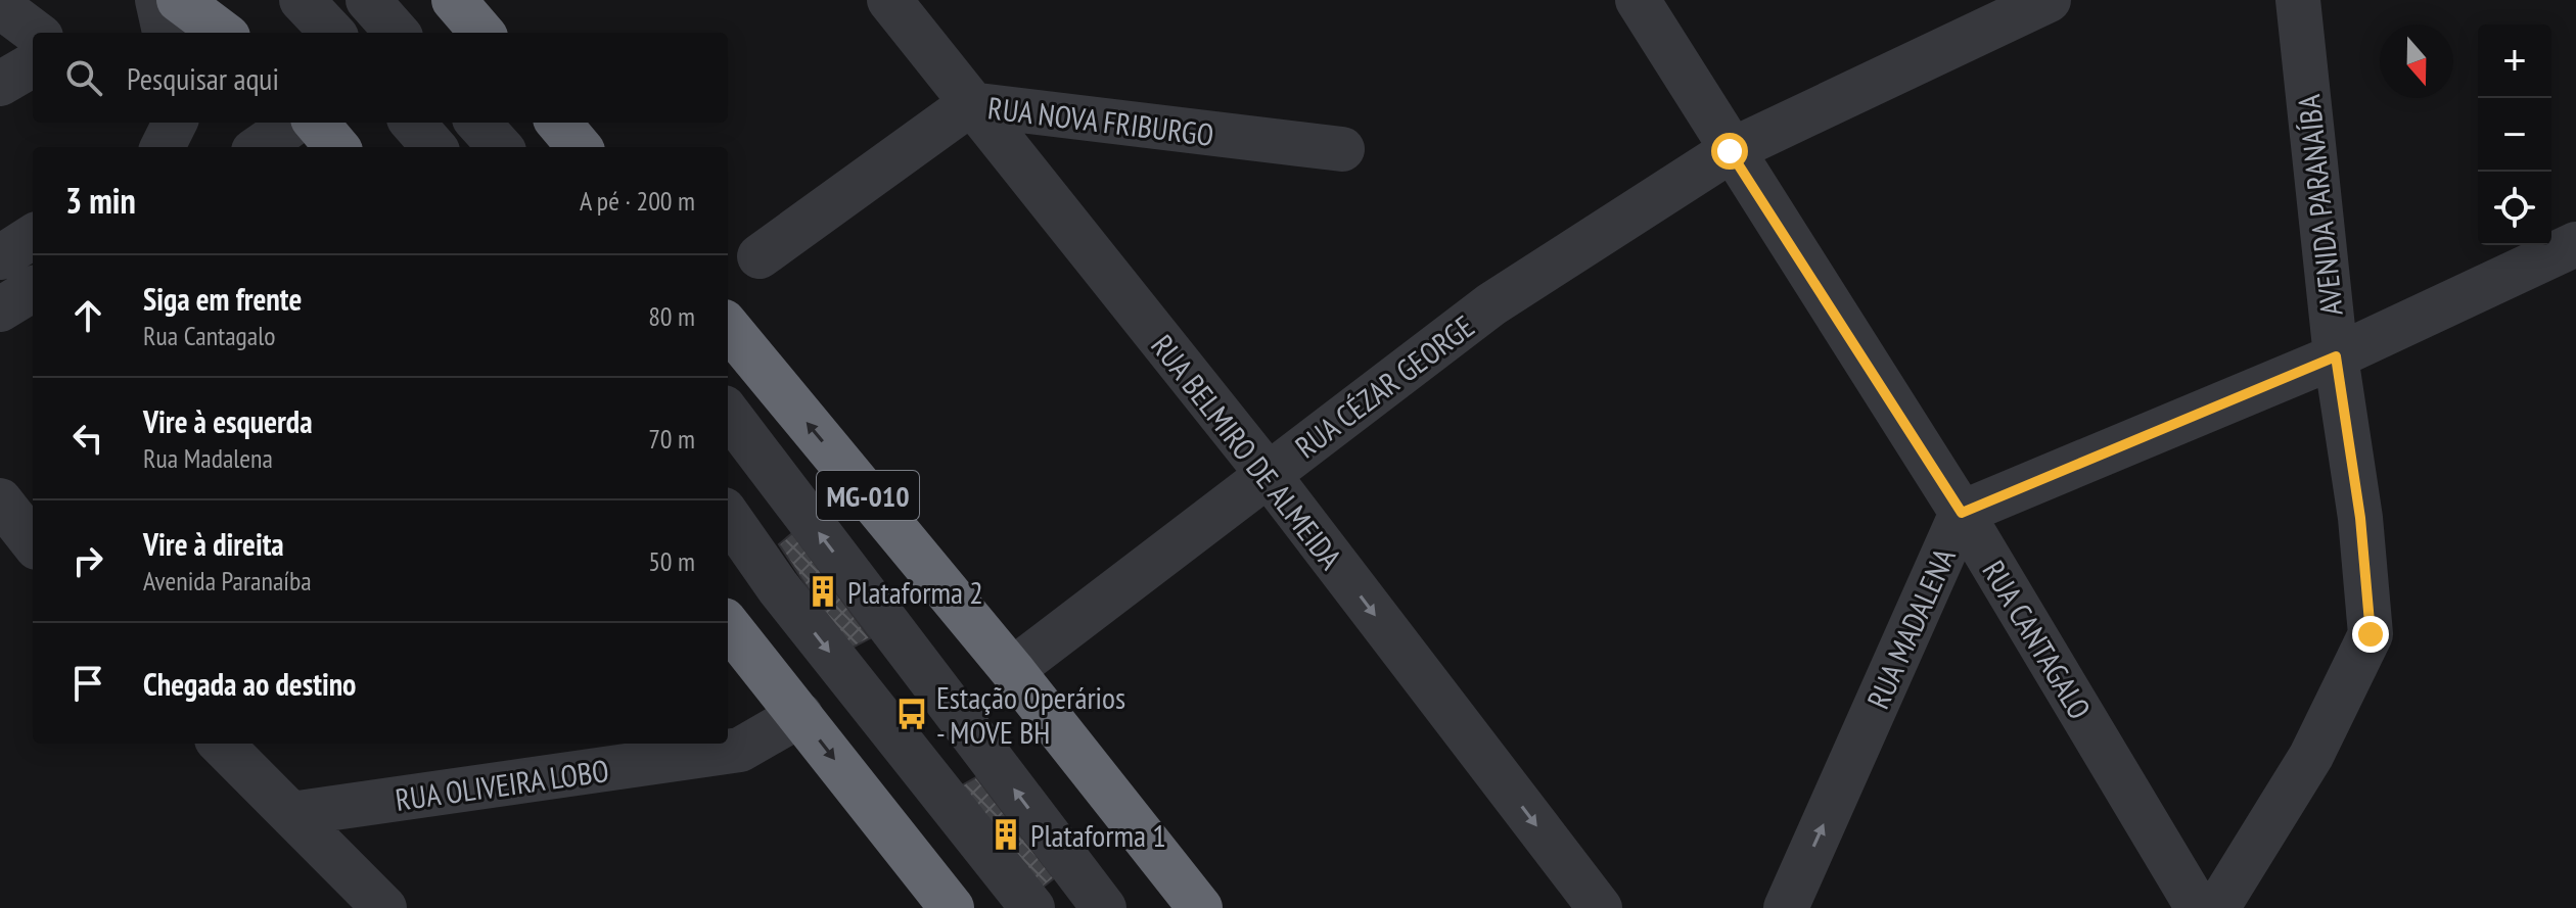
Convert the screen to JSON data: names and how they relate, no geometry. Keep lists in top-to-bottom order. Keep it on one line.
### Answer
{"streets":{"highway":["MG-010"],"street":["RUA NOVA FRIBURGO","AVENIDA PARANAÍBA","RUA CÉZAR GEORGE","RUA BELMIRO DE ALMEIDA","RUA MADALENA","RUA CANTAGALO","RUA OLIVEIRA LOBO"]},"crossings":[["RUA NOVA FRIBURGO","RUA BELMIRO DE ALMEIDA"],["AVENIDA PARANAÍBA","RUA MADALENA"],["RUA CÉZAR GEORGE","RUA BELMIRO DE ALMEIDA"],["RUA CÉZAR GEORGE","MG-010"],["RUA CÉZAR GEORGE","RUA CANTAGALO"],["RUA MADALENA","RUA CANTAGALO"]],"one_way":["RUA MADALENA"],"places":{"building":["Plataforma 2","Plataforma 1"],"bus stop":["Estação Operários - MOVE BH"]},"north":"bottom","page":{"map_buttons":["+","−"],"search":"Pesquisar aqui","heading":["3 min","A pé · 200 m"],"list":[["Siga em frente","Rua Cantagalo","80 m"],["Vire à esquerda","Rua Madalena","70 m"],["Vire à direita","Avenida Paranaíba","50 m"],"Chegada ao destino"]}}
